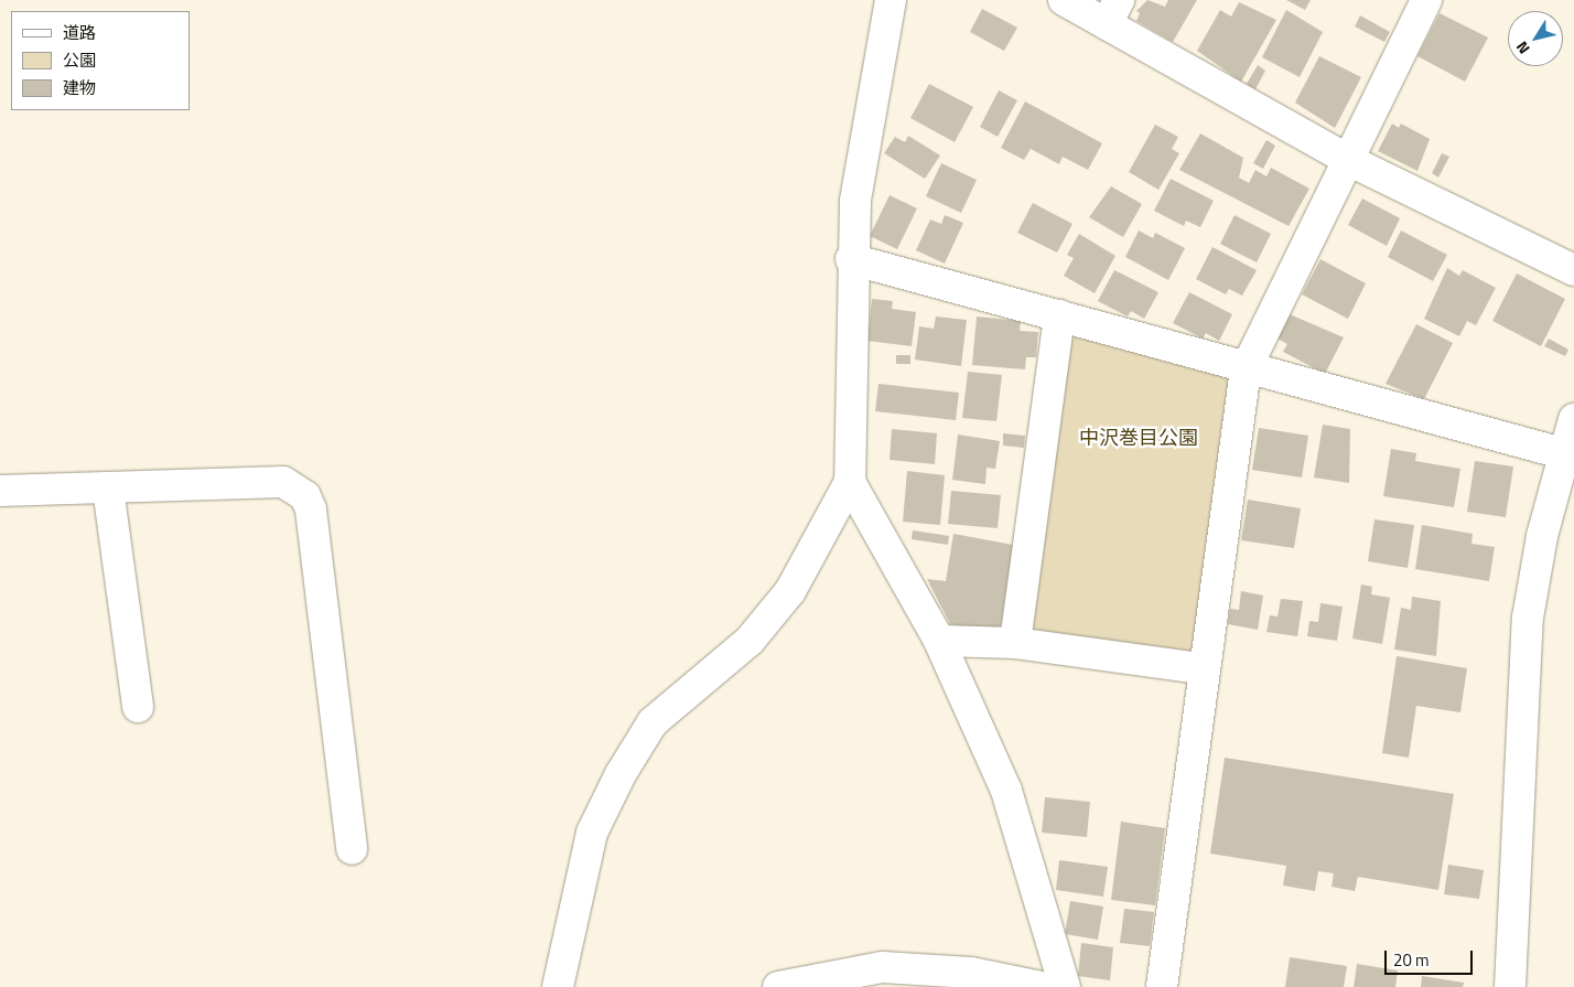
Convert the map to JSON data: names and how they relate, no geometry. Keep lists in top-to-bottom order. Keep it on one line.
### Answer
{"parks":["中沢巻目公園"],"legend":["道路","公園","建物"],"scale_bar":"20 m","north":"bottom left"}
